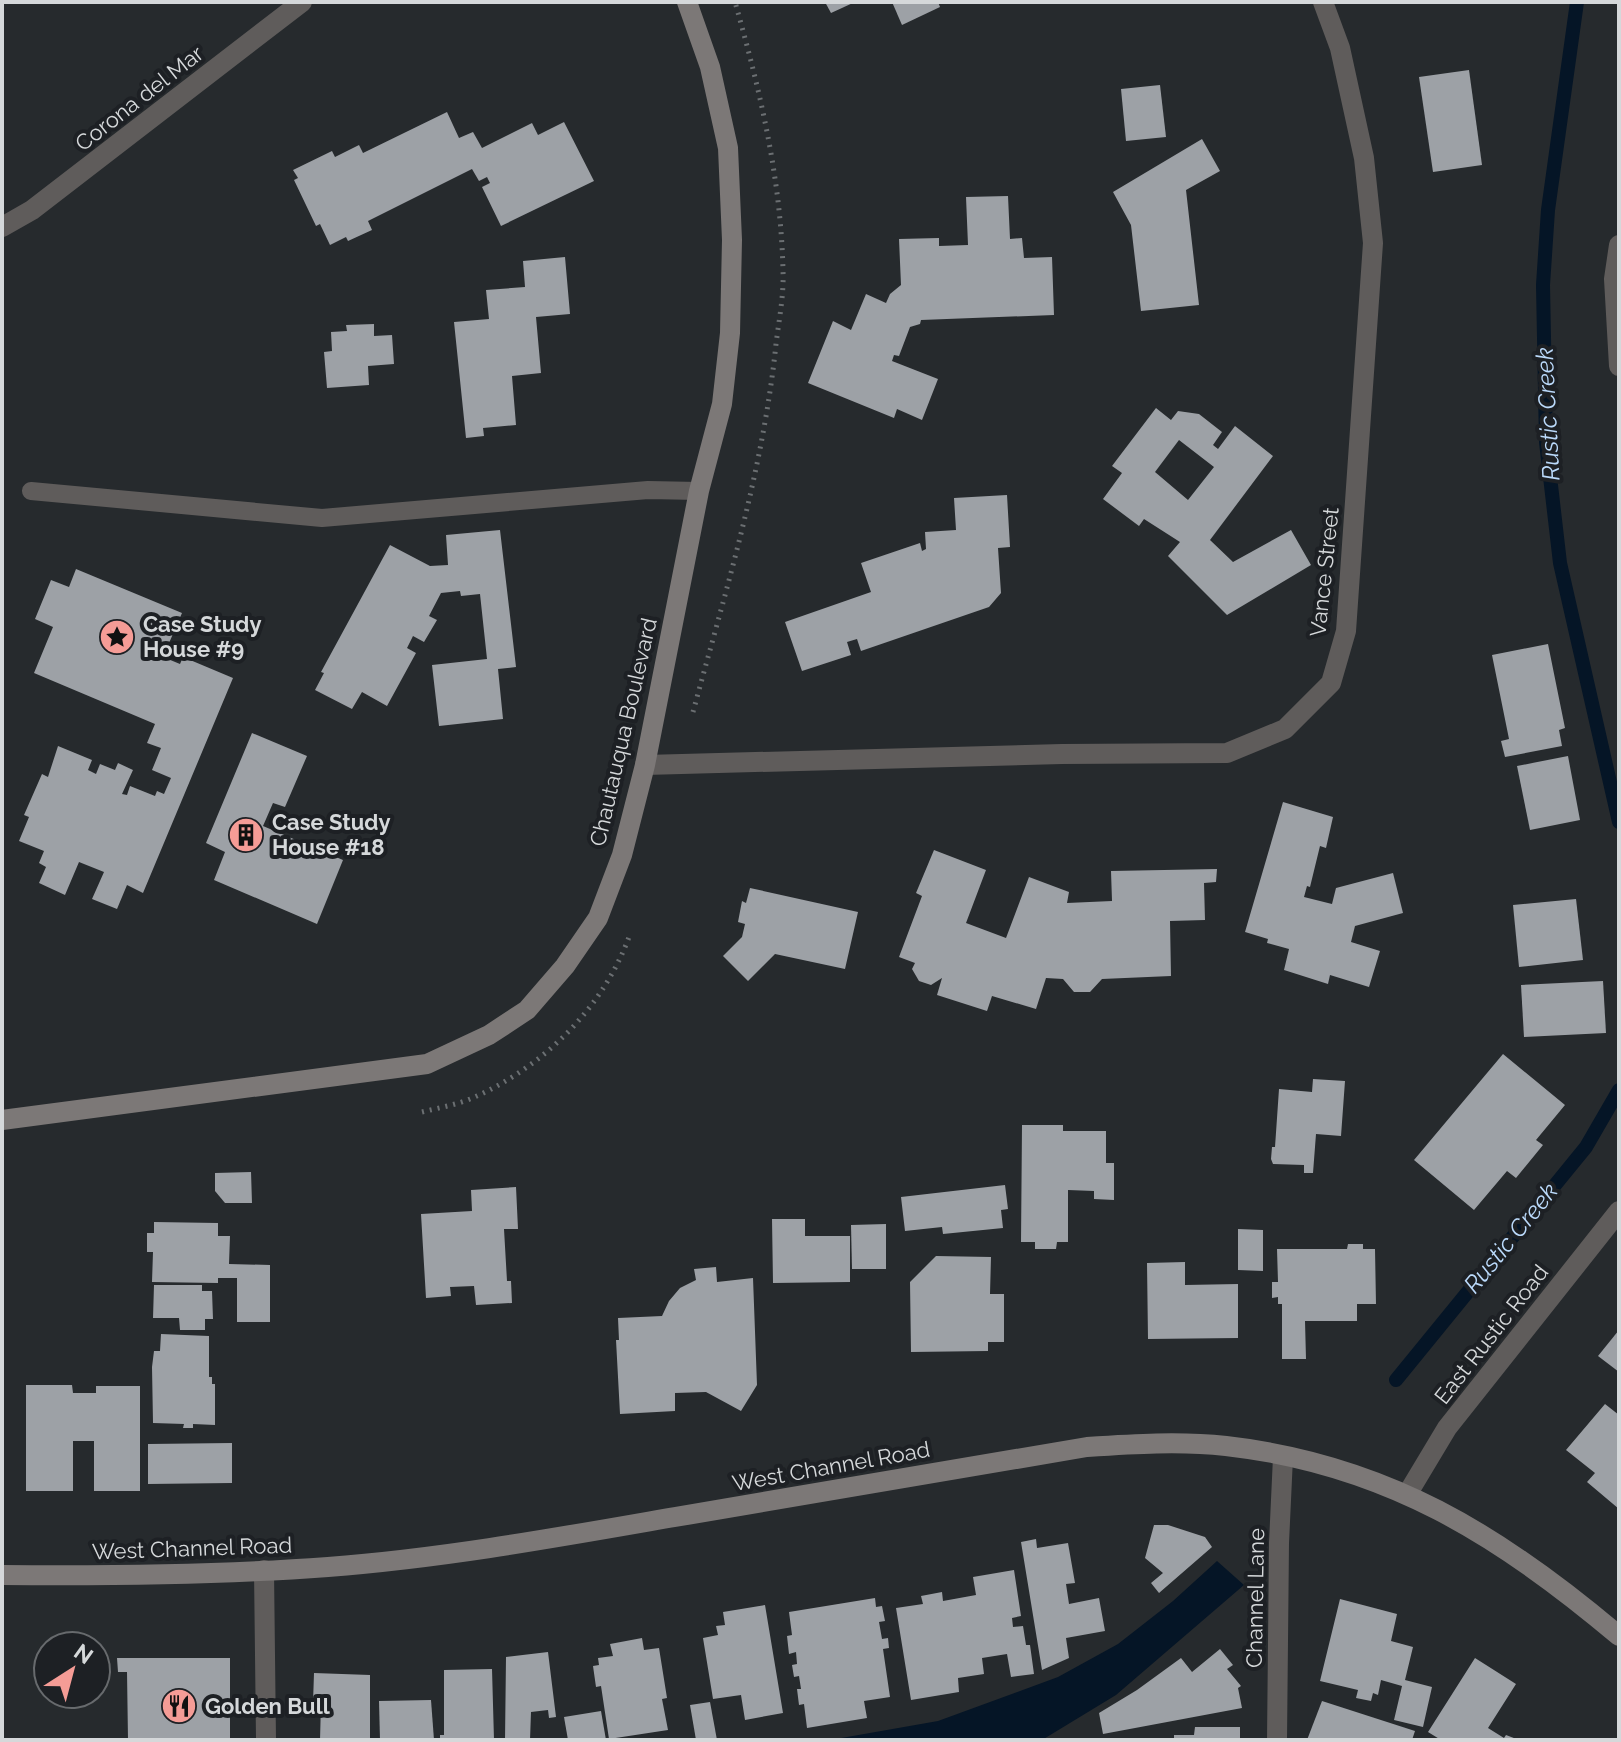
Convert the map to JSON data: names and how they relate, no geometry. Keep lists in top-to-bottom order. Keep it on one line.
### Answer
{"streets":{"street":["Corona del Mar","Vance Street","Chautauqua Boulevard","East Rustic Road","West Channel Road","Channel Lane"]},"crossings":[["Vance Street","Chautauqua Boulevard"],["East Rustic Road","West Channel Road"],["West Channel Road","Channel Lane"]],"water":["Rustic Creek"],"places":{"place":["Case Study House #9"],"building":["Case Study House #18"],"restaurant":["Golden Bull"]},"north":"top right"}
